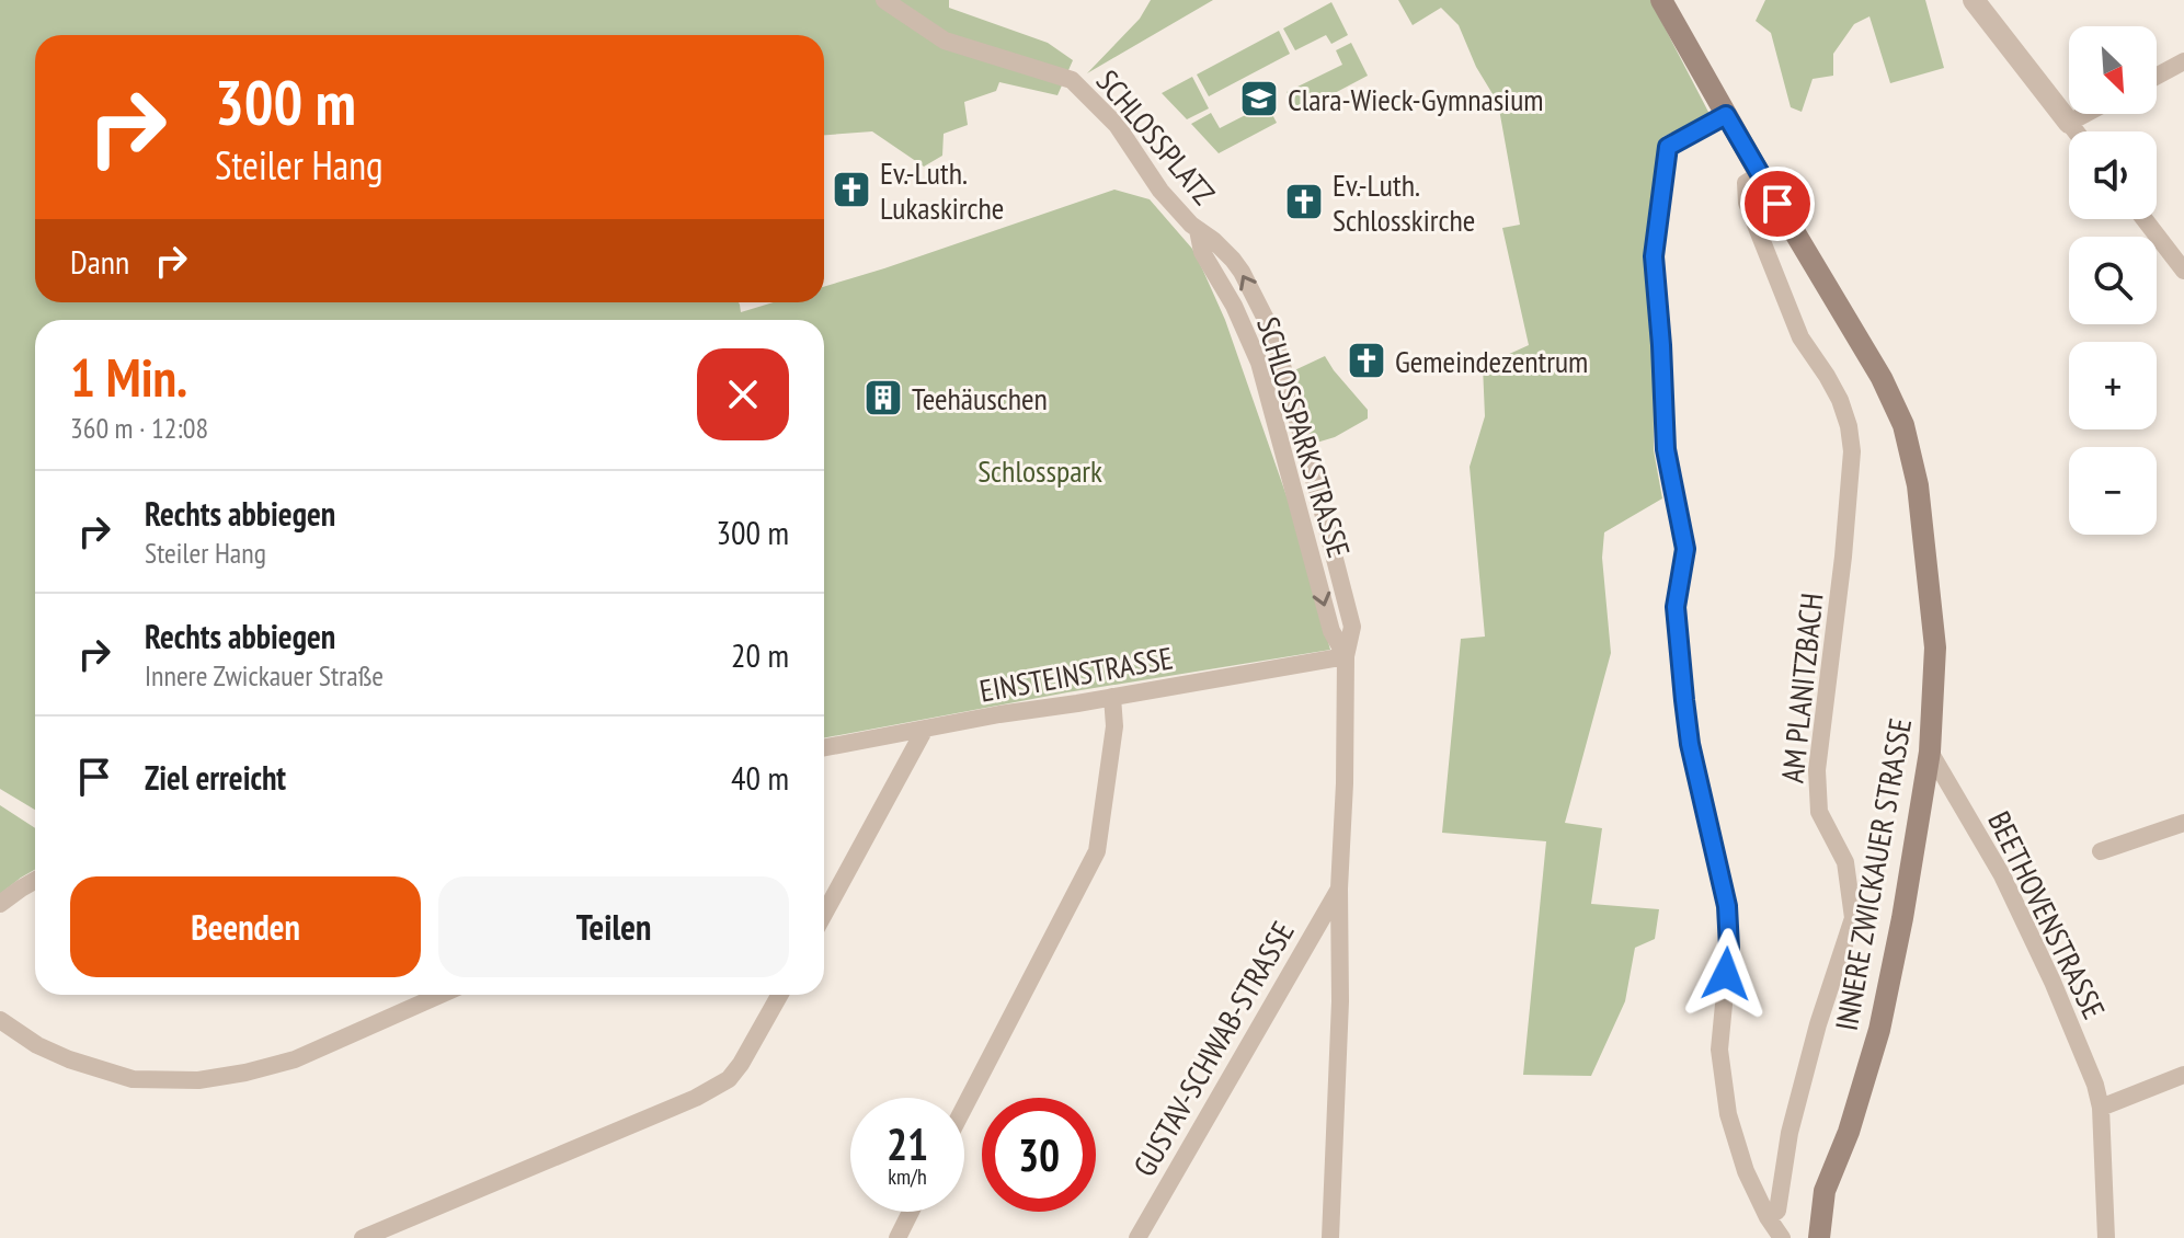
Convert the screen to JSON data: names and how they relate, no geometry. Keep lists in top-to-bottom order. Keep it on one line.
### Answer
{"streets":{"main road":["INNERE ZWICKAUER STRASSE"],"street":["SCHLOSSPLATZ","SCHLOSSPARKSTRASSE","EINSTEINSTRASSE","AM PLANITZBACH","BEETHOVENSTRASSE","GUSTAV-SCHWAB-STRASSE"]},"crossings":[["SCHLOSSPLATZ","SCHLOSSPARKSTRASSE"],["SCHLOSSPARKSTRASSE","EINSTEINSTRASSE"],["SCHLOSSPARKSTRASSE","GUSTAV-SCHWAB-STRASSE"],["AM PLANITZBACH","INNERE ZWICKAUER STRASSE"],["INNERE ZWICKAUER STRASSE","BEETHOVENSTRASSE"]],"parks":["Schlosspark"],"places":{"school or university":["Clara-Wieck-Gymnasium"],"church":["Ev.-Luth. Lukaskirche","Ev.-Luth. Schlosskirche","Gemeindezentrum"],"building":["Teehäuschen"]},"north":"bottom right","page":{"map_buttons":["+","−"],"turn":["300 m","Steiler Hang"],"then":"Dann","heading":["1 Min.","360 m · 12:08"],"list":[{"name":"Rechts abbiegen","note":"Steiler Hang","value":"300 m"},{"name":"Rechts abbiegen","note":"Innere Zwickauer Straße","value":"20 m"},{"name":"Ziel erreicht","value":"40 m"}],"buttons":["Beenden","Teilen"],"speed":"21 km/h","limit":"30"}}
